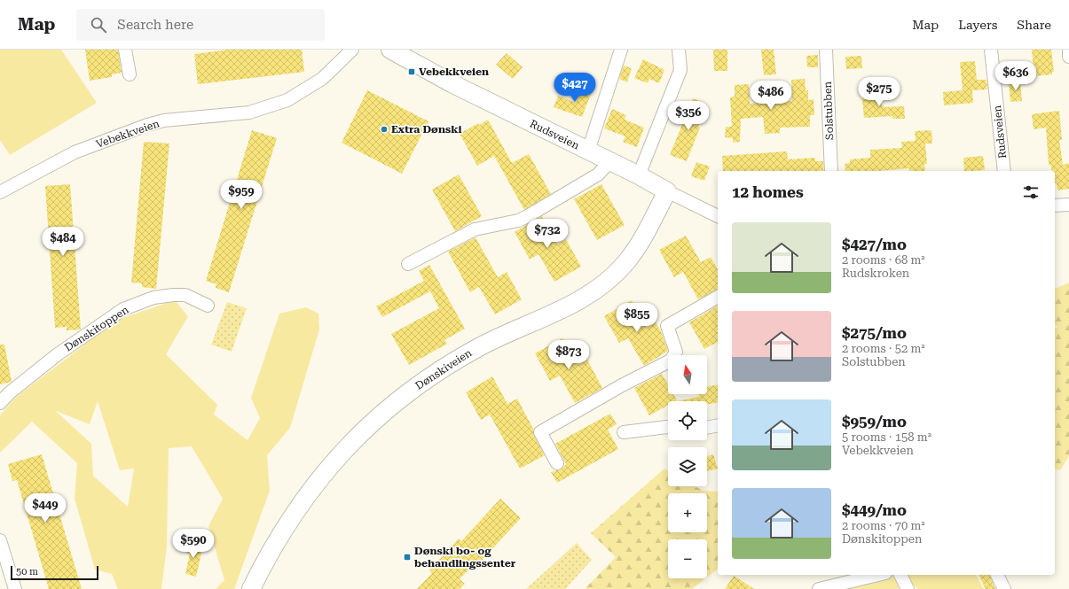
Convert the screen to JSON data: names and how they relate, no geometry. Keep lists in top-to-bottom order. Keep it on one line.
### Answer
{"streets":{"street":["Solstubben","Rudsveien","Vebekkveien","Dønskitoppen","Dønskiveien"]},"crossings":[["Rudsveien","Dønskiveien"]],"places":{"transit":["Vebekkveien","Dønski bo- og behandlingssenter"],"other":["Extra Dønski"]},"scale_bar":"50 m","north":"top","page":{"header":"Map","search":"Search here","nav":["Map","Layers","Share"],"price":["$636","$427","$275","$486","$356","$959","$732","$484","$855","$873","$449","$590"],"heading":"12 homes","list":[{"name":"$427/mo","note":"2 rooms · 68 m² · Rudskroken"},{"name":"$275/mo","note":"2 rooms · 52 m² · Solstubben"},{"name":"$959/mo","note":"5 rooms · 158 m² · Vebekkveien"},{"name":"$449/mo","note":"2 rooms · 70 m² · Dønskitoppen"}],"map_buttons":["+","−"],"scale":"50 m"}}
